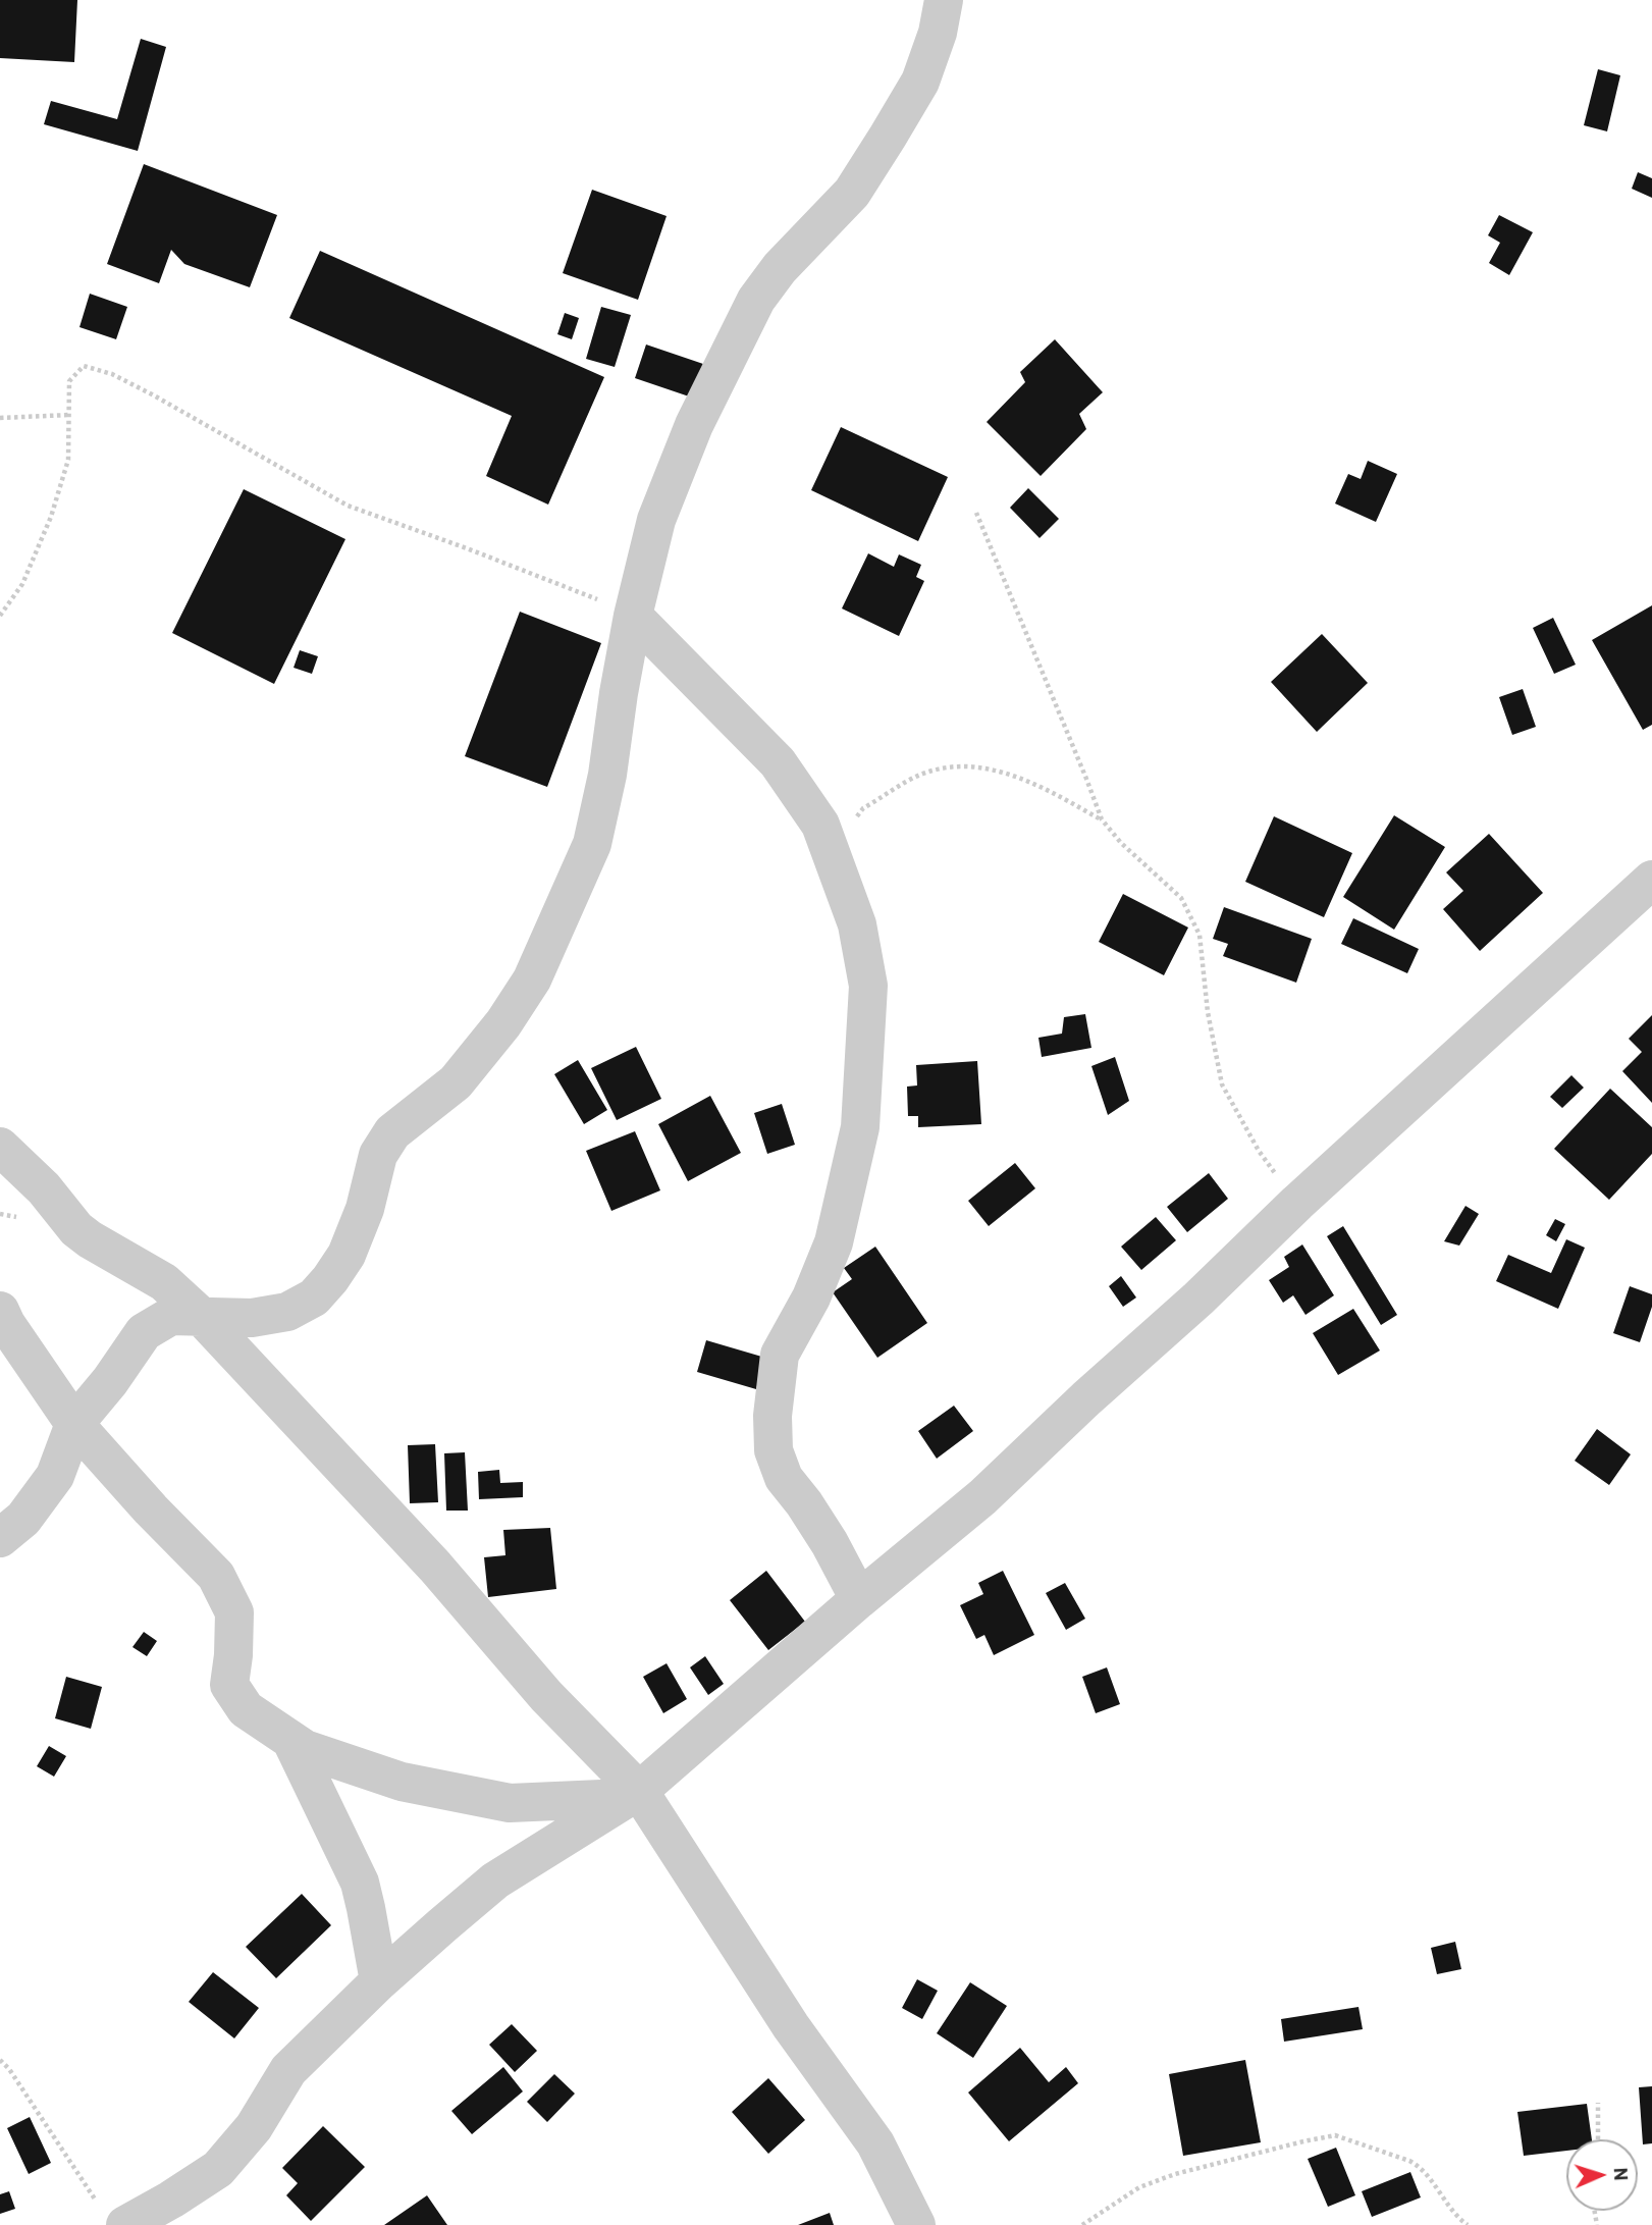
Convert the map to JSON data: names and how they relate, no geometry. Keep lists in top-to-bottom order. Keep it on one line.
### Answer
{"north":"right"}
